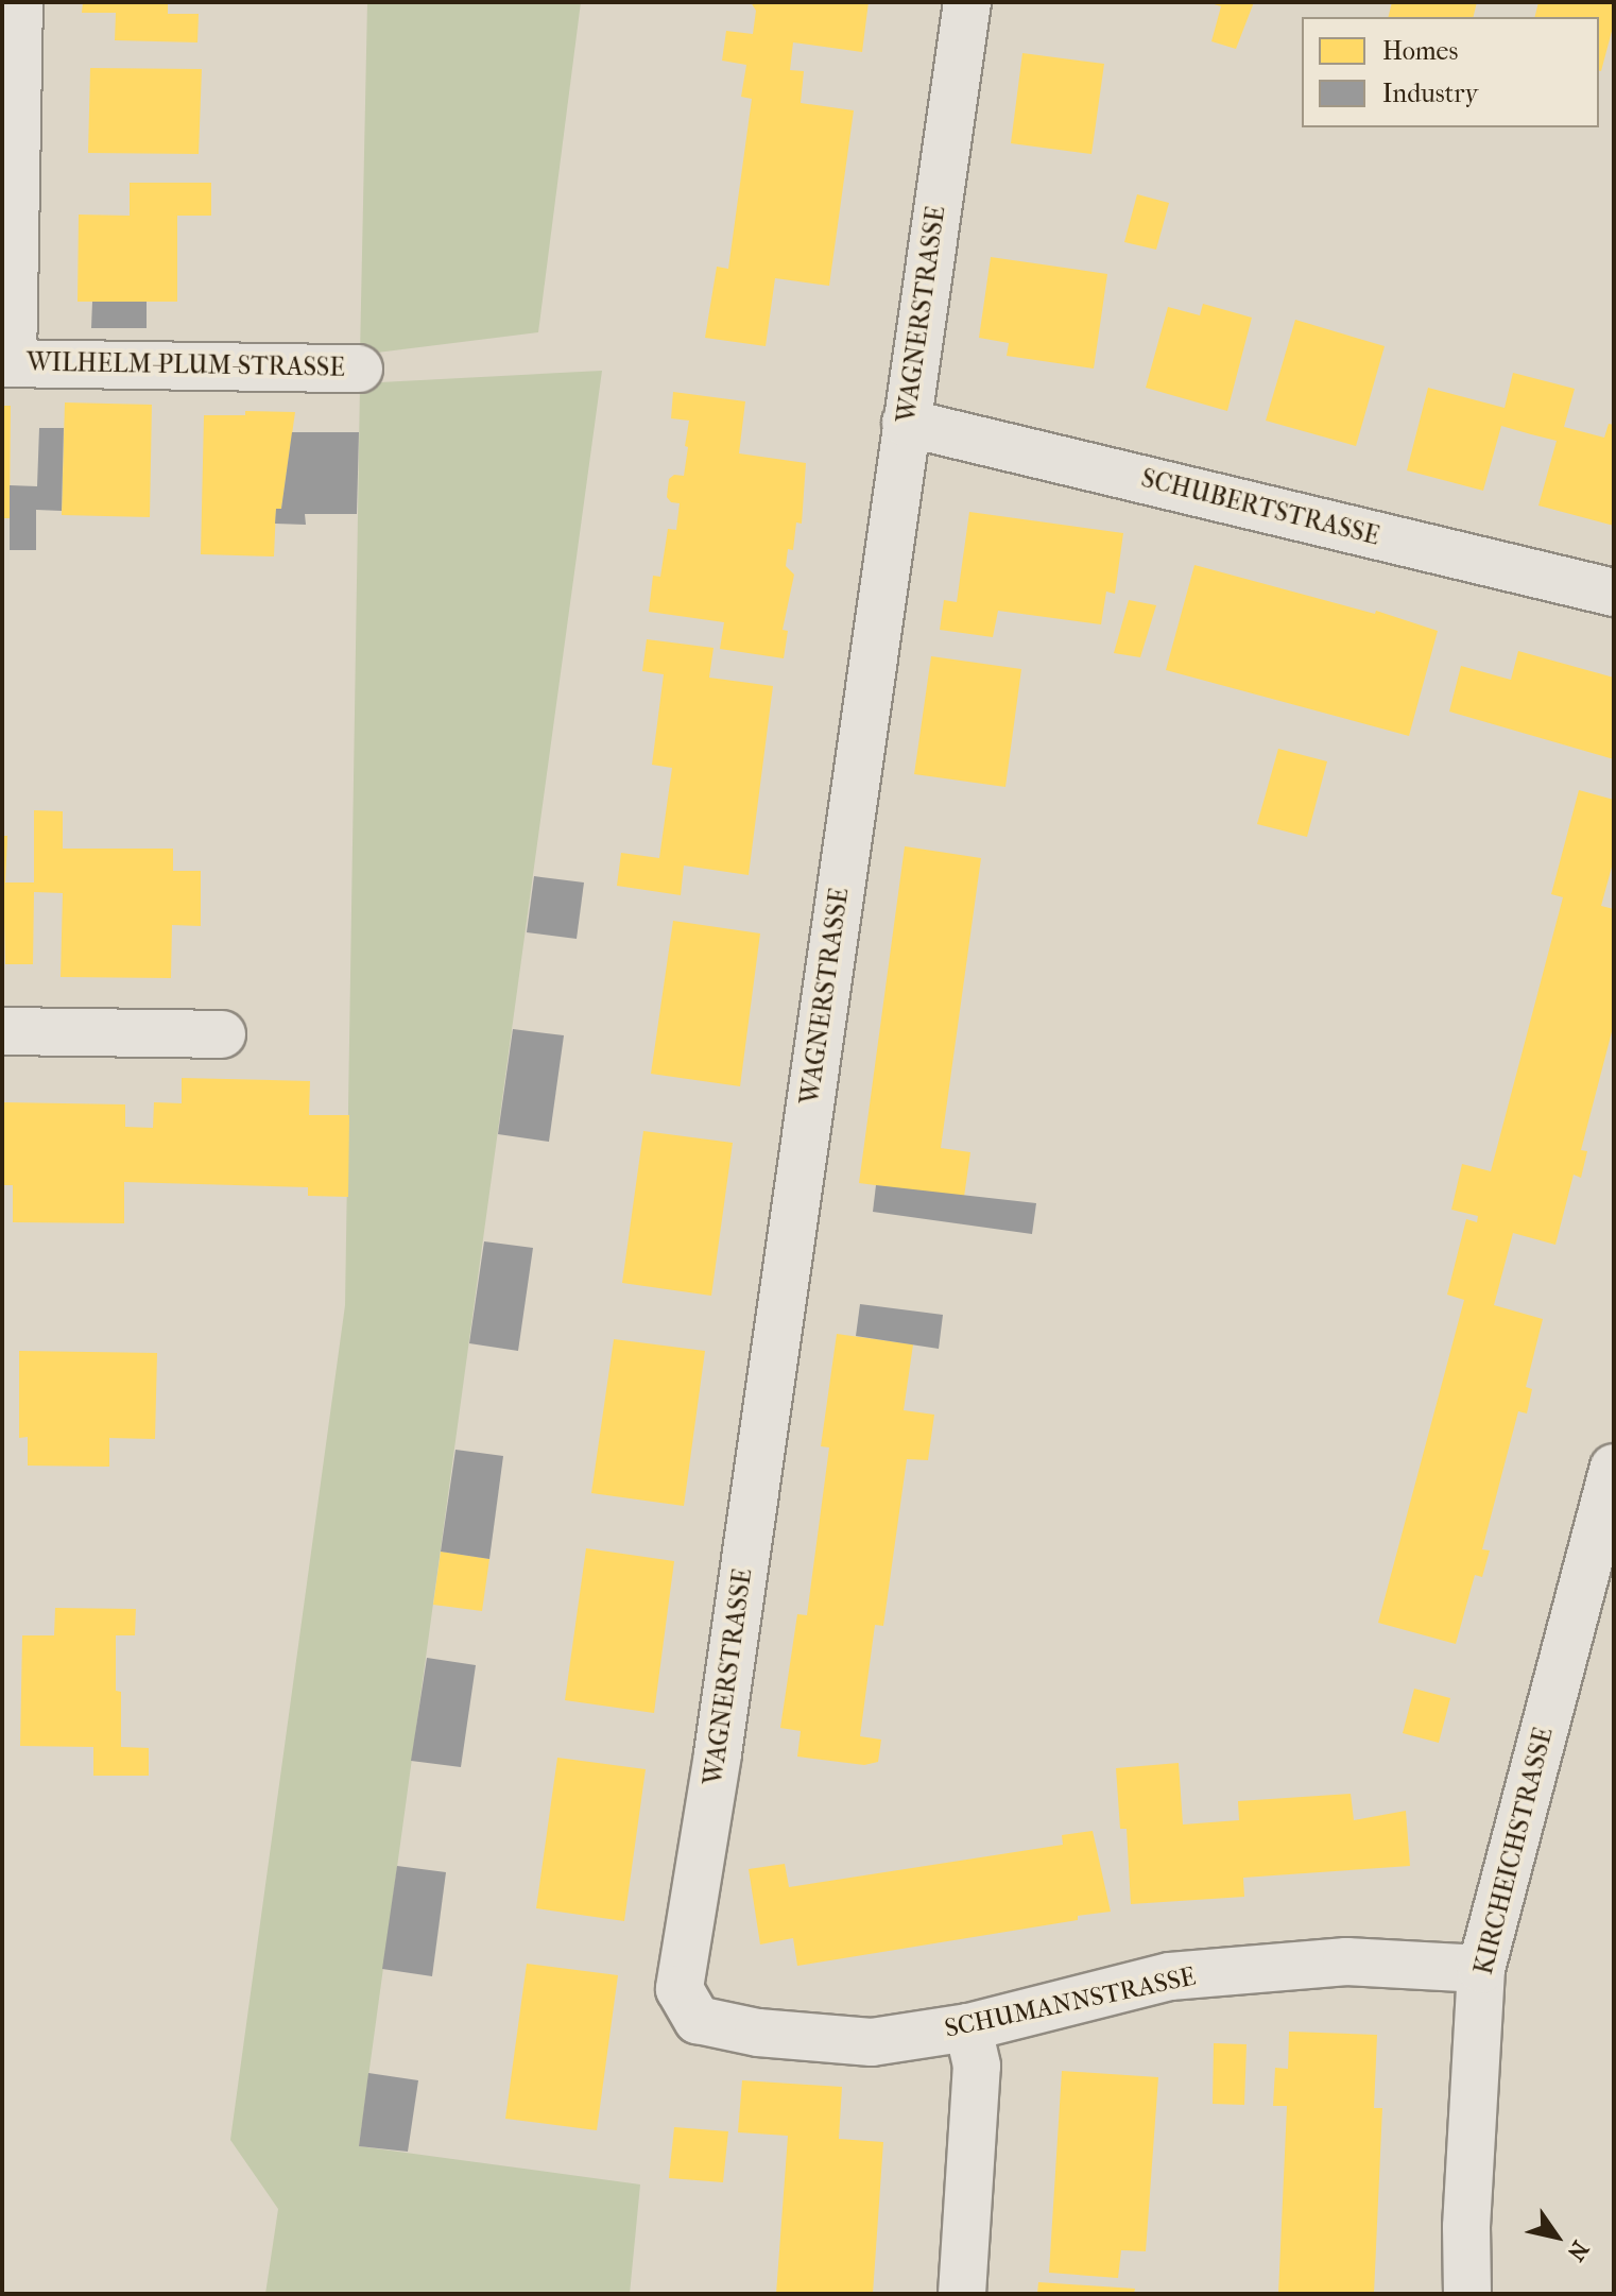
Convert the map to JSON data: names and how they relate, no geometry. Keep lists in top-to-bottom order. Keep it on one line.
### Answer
{"streets":{"street":["WAGNERSTRASSE","WILHELM-PLUM-STRASSE","SCHUBERTSTRASSE","KIRCHEICHSTRASSE","SCHUMANNSTRASSE"]},"crossings":[["WAGNERSTRASSE","SCHUBERTSTRASSE"],["WAGNERSTRASSE","SCHUMANNSTRASSE"],["KIRCHEICHSTRASSE","SCHUMANNSTRASSE"]],"legend":["Homes","Industry"],"north":"bottom right"}
